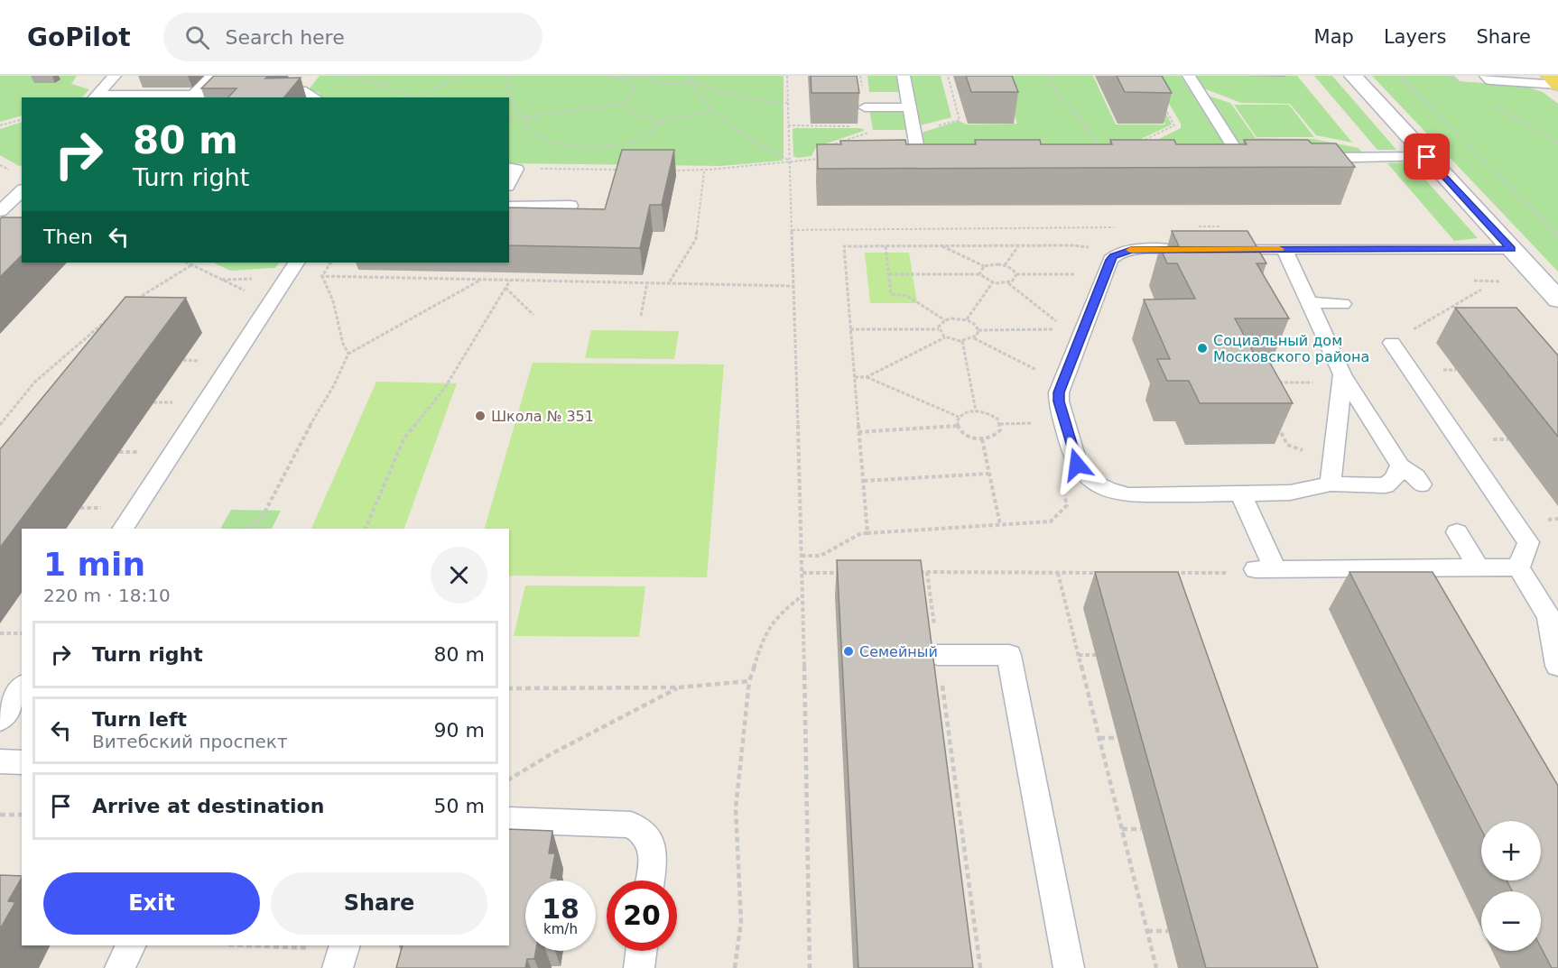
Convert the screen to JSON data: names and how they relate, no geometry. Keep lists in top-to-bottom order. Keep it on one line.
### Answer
{"places":["Социальный дом Московского района","Школа № 351","Семейный"],"page":{"header":"GoPilot","search":"Search here","nav":["Map","Layers","Share"],"turn":["80 m","Turn right"],"then":"Then","heading":["1 min","220 m · 18:10"],"list":[{"name":"Turn right","value":"80 m"},{"name":"Turn left","note":"Витебский проспект","value":"90 m"},{"name":"Arrive at destination","value":"50 m"}],"map_buttons":["+","−"],"buttons":["Exit","Share"],"speed":"18 km/h","limit":"20"}}
